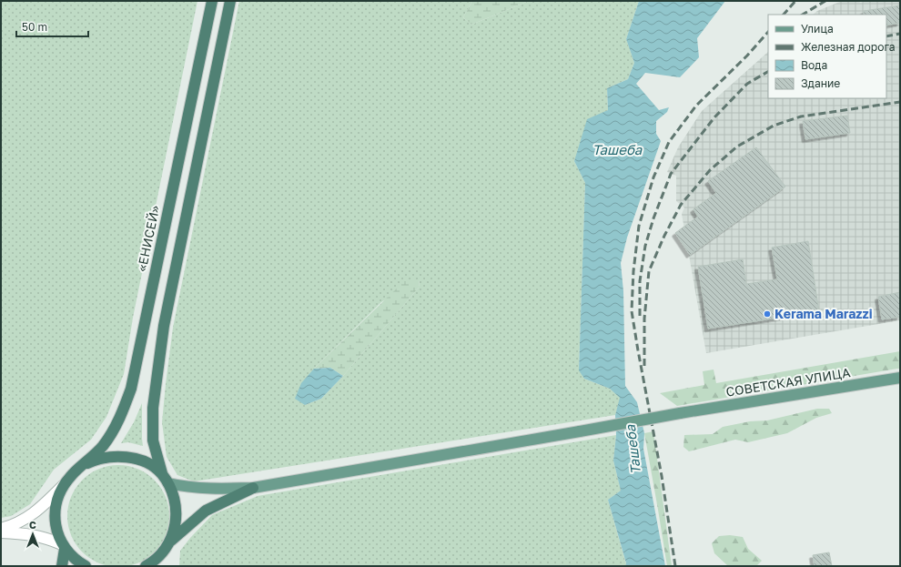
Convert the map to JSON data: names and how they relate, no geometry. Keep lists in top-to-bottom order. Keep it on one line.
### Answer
{"streets":{"highway":["«ЕНИСЕЙ»"],"main road":["СОВЕТСКАЯ УЛИЦА"]},"crossings":[["«ЕНИСЕЙ»","СОВЕТСКАЯ УЛИЦА"]],"water":["Ташеба"],"places":["Kerama Marazzi"],"legend":["Улица","Железная дорога","Вода","Здание"],"scale_bar":"50 m","north":"top"}
